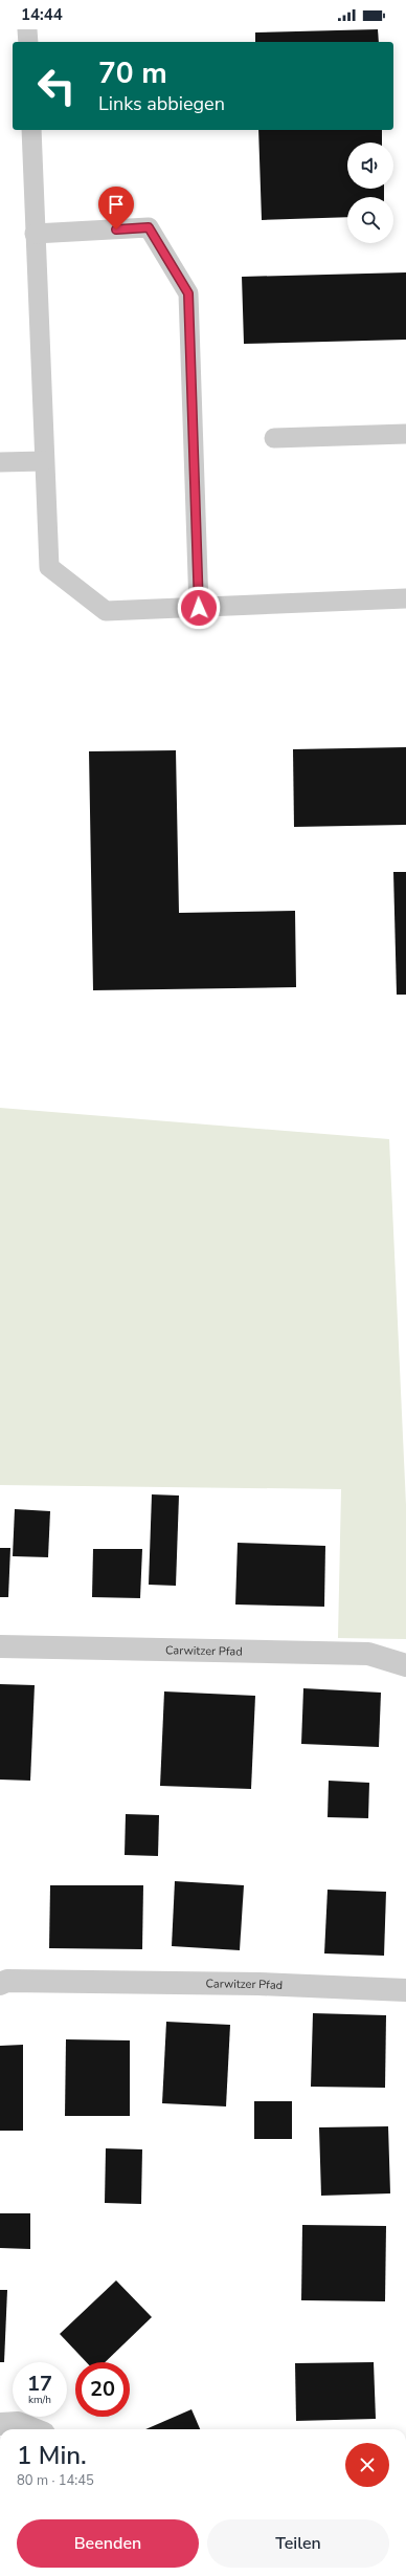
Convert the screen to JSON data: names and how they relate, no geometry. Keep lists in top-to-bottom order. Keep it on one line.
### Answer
{"streets":{"street":["Carwitzer Pfad"]},"page":{"status":"14:44","turn":["70 m","Links abbiegen"],"speed":"17 km/h","limit":"20","heading":["1 Min.","80 m · 14:45"],"buttons":["Beenden","Teilen"]}}
